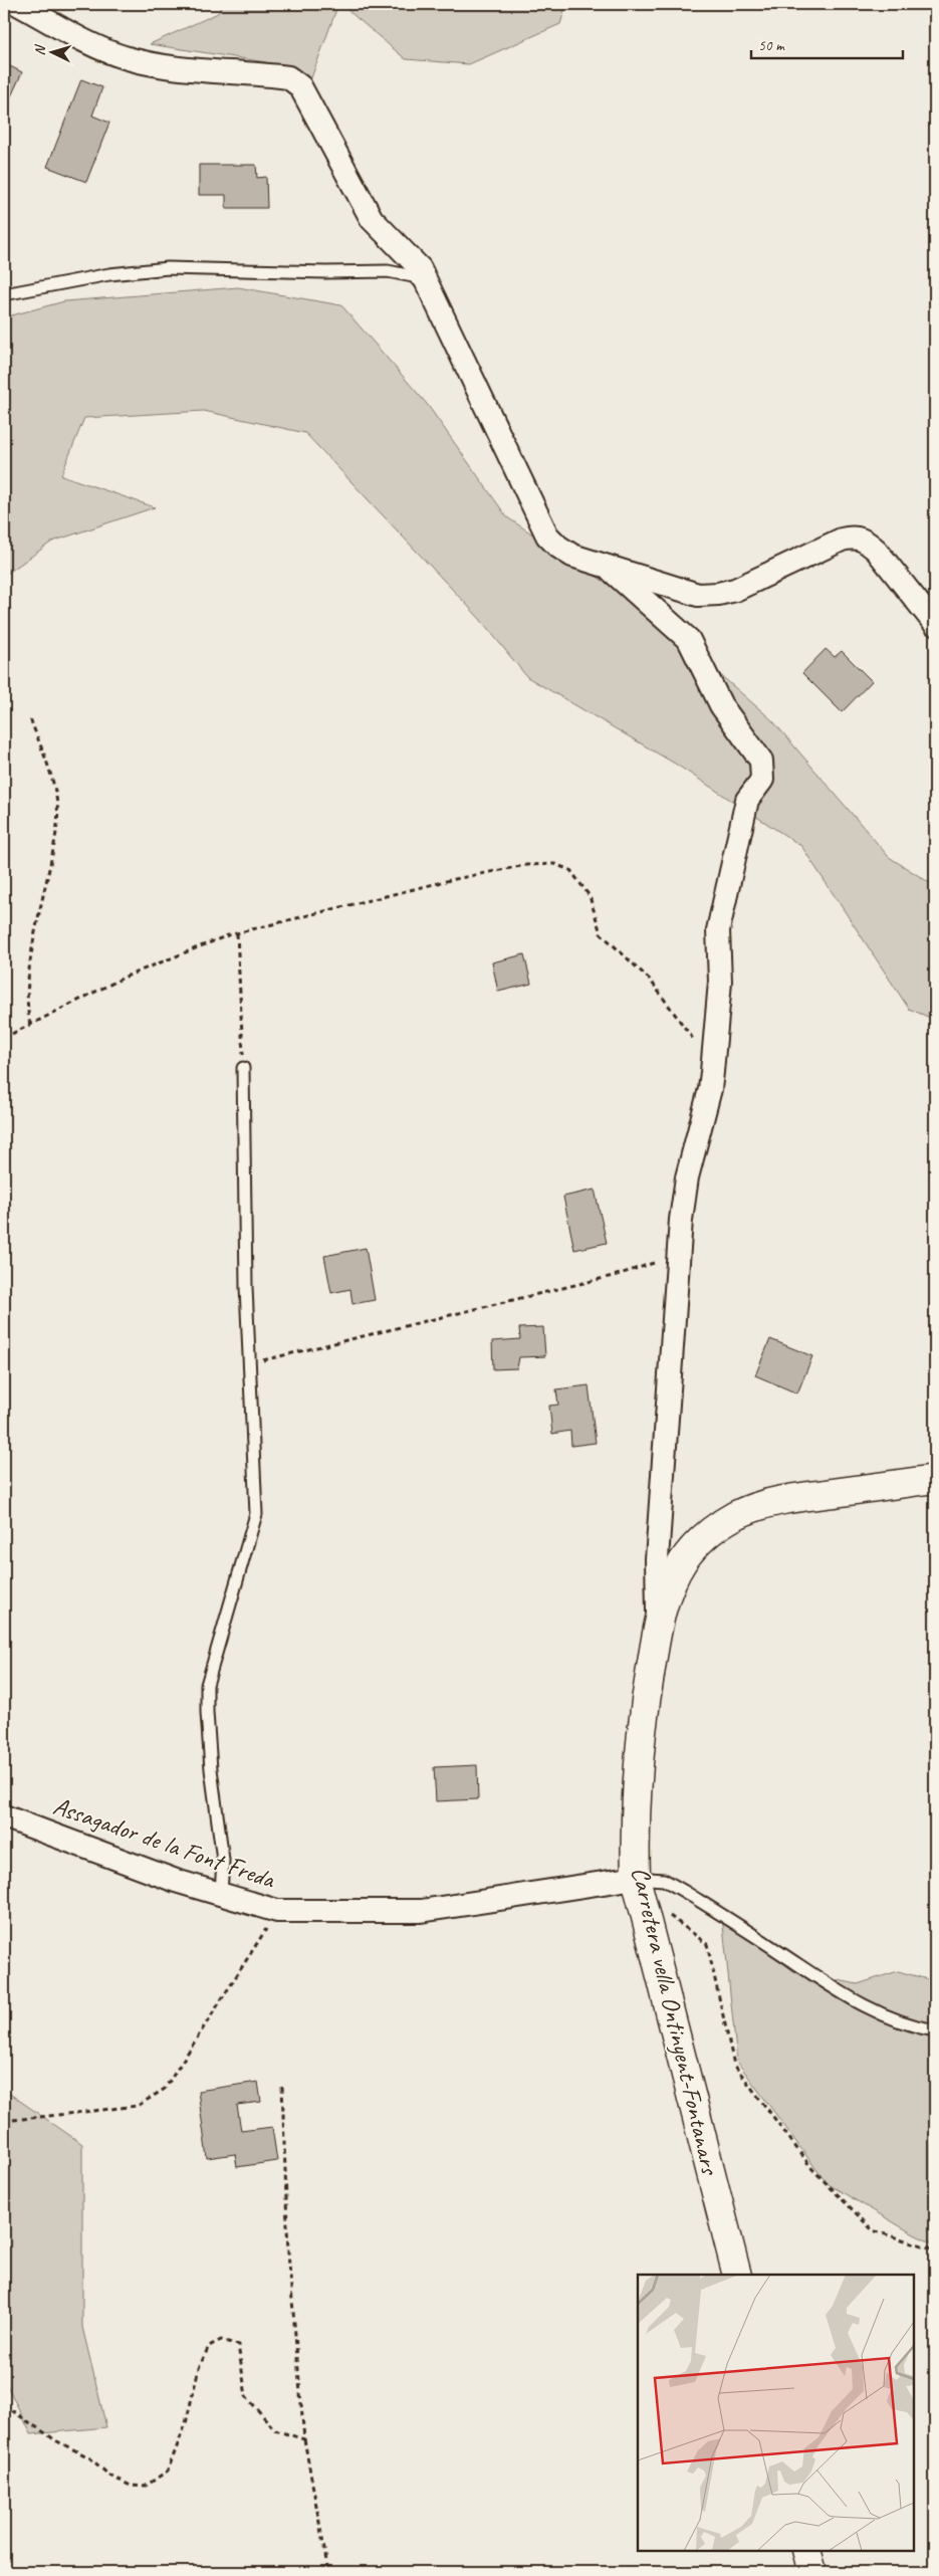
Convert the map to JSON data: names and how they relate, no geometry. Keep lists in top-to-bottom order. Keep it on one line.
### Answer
{"streets":{"street":["Assagador de la Font Freda","Carretera vella Ontinyent-Fontanars"]},"crossings":[["Assagador de la Font Freda","Carretera vella Ontinyent-Fontanars"]],"scale_bar":"50 m","north":"left"}
